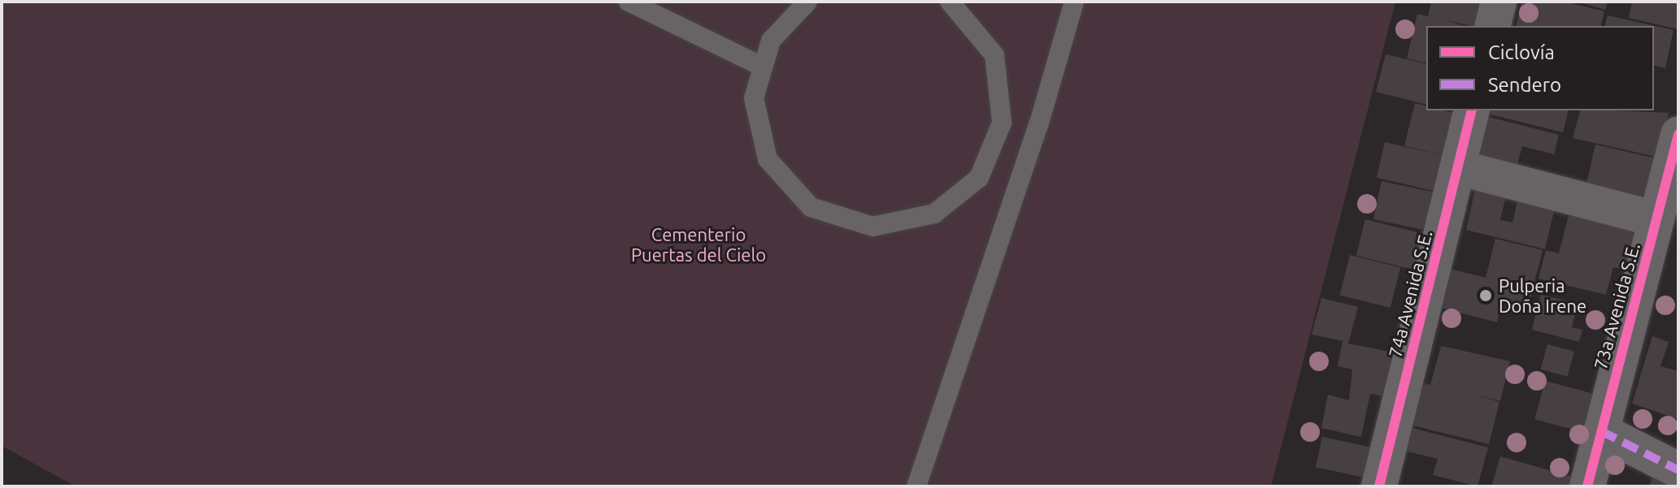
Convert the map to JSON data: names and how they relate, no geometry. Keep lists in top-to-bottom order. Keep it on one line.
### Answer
{"streets":{"street":["74a Avenida S.E.","73a Avenida S.E."]},"parks":["Cementerio Puertas del Cielo"],"places":["Pulperia Doña Irene"],"legend":["Ciclovía","Sendero"]}
